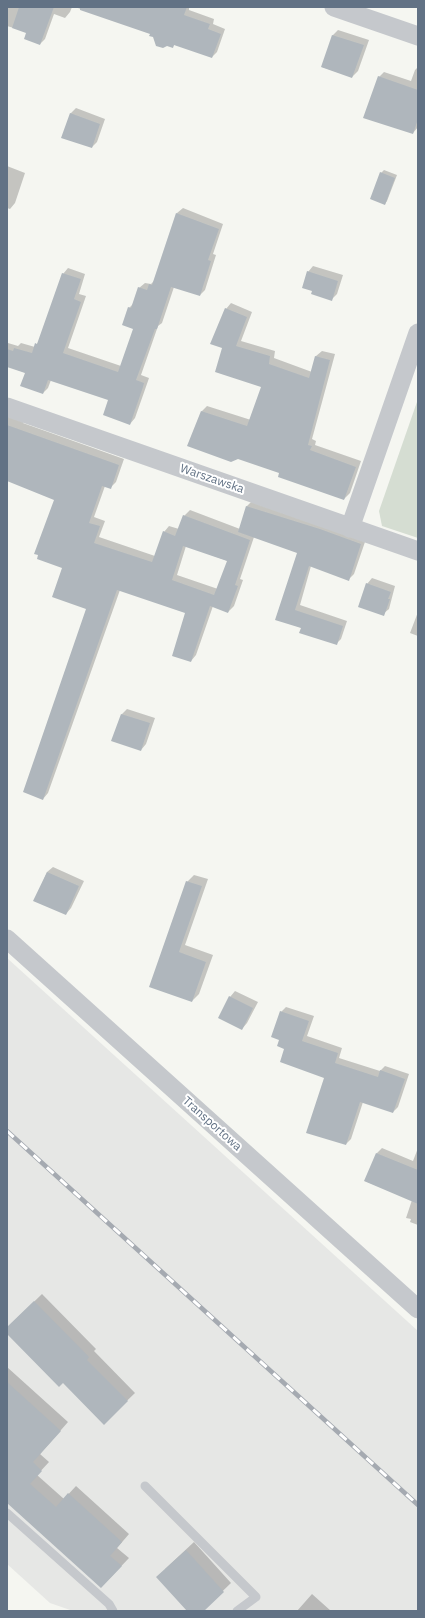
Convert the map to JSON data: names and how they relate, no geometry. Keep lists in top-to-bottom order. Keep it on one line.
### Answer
{"streets":{"street":["Warszawska","Transportowa"]}}
